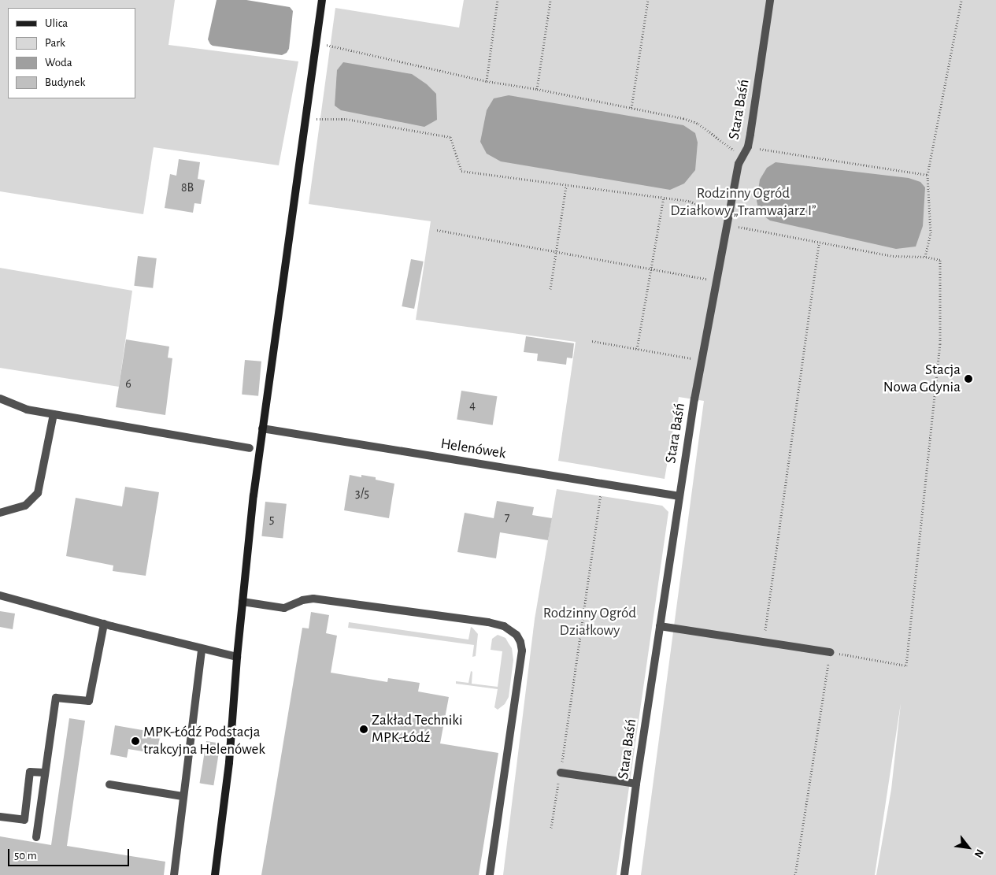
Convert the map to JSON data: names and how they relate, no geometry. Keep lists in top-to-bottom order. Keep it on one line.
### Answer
{"streets":{"street":["Stara Baśń","Helenówek"]},"crossings":[["Stara Baśń","Helenówek"]],"parks":["Rodzinny Ogród Działkowy „Tramwajarz I”","Rodzinny Ogród Działkowy"],"places":["Stacja Nowa Gdynia","Zakład Techniki MPK-Łódź","MPK-Łódź Podstacja trakcyjna Helenówek"],"house_numbers":["8B","6","4","3/5","7","5"],"legend":["Ulica","Park","Woda","Budynek"],"scale_bar":"50 m","north":"bottom right"}
